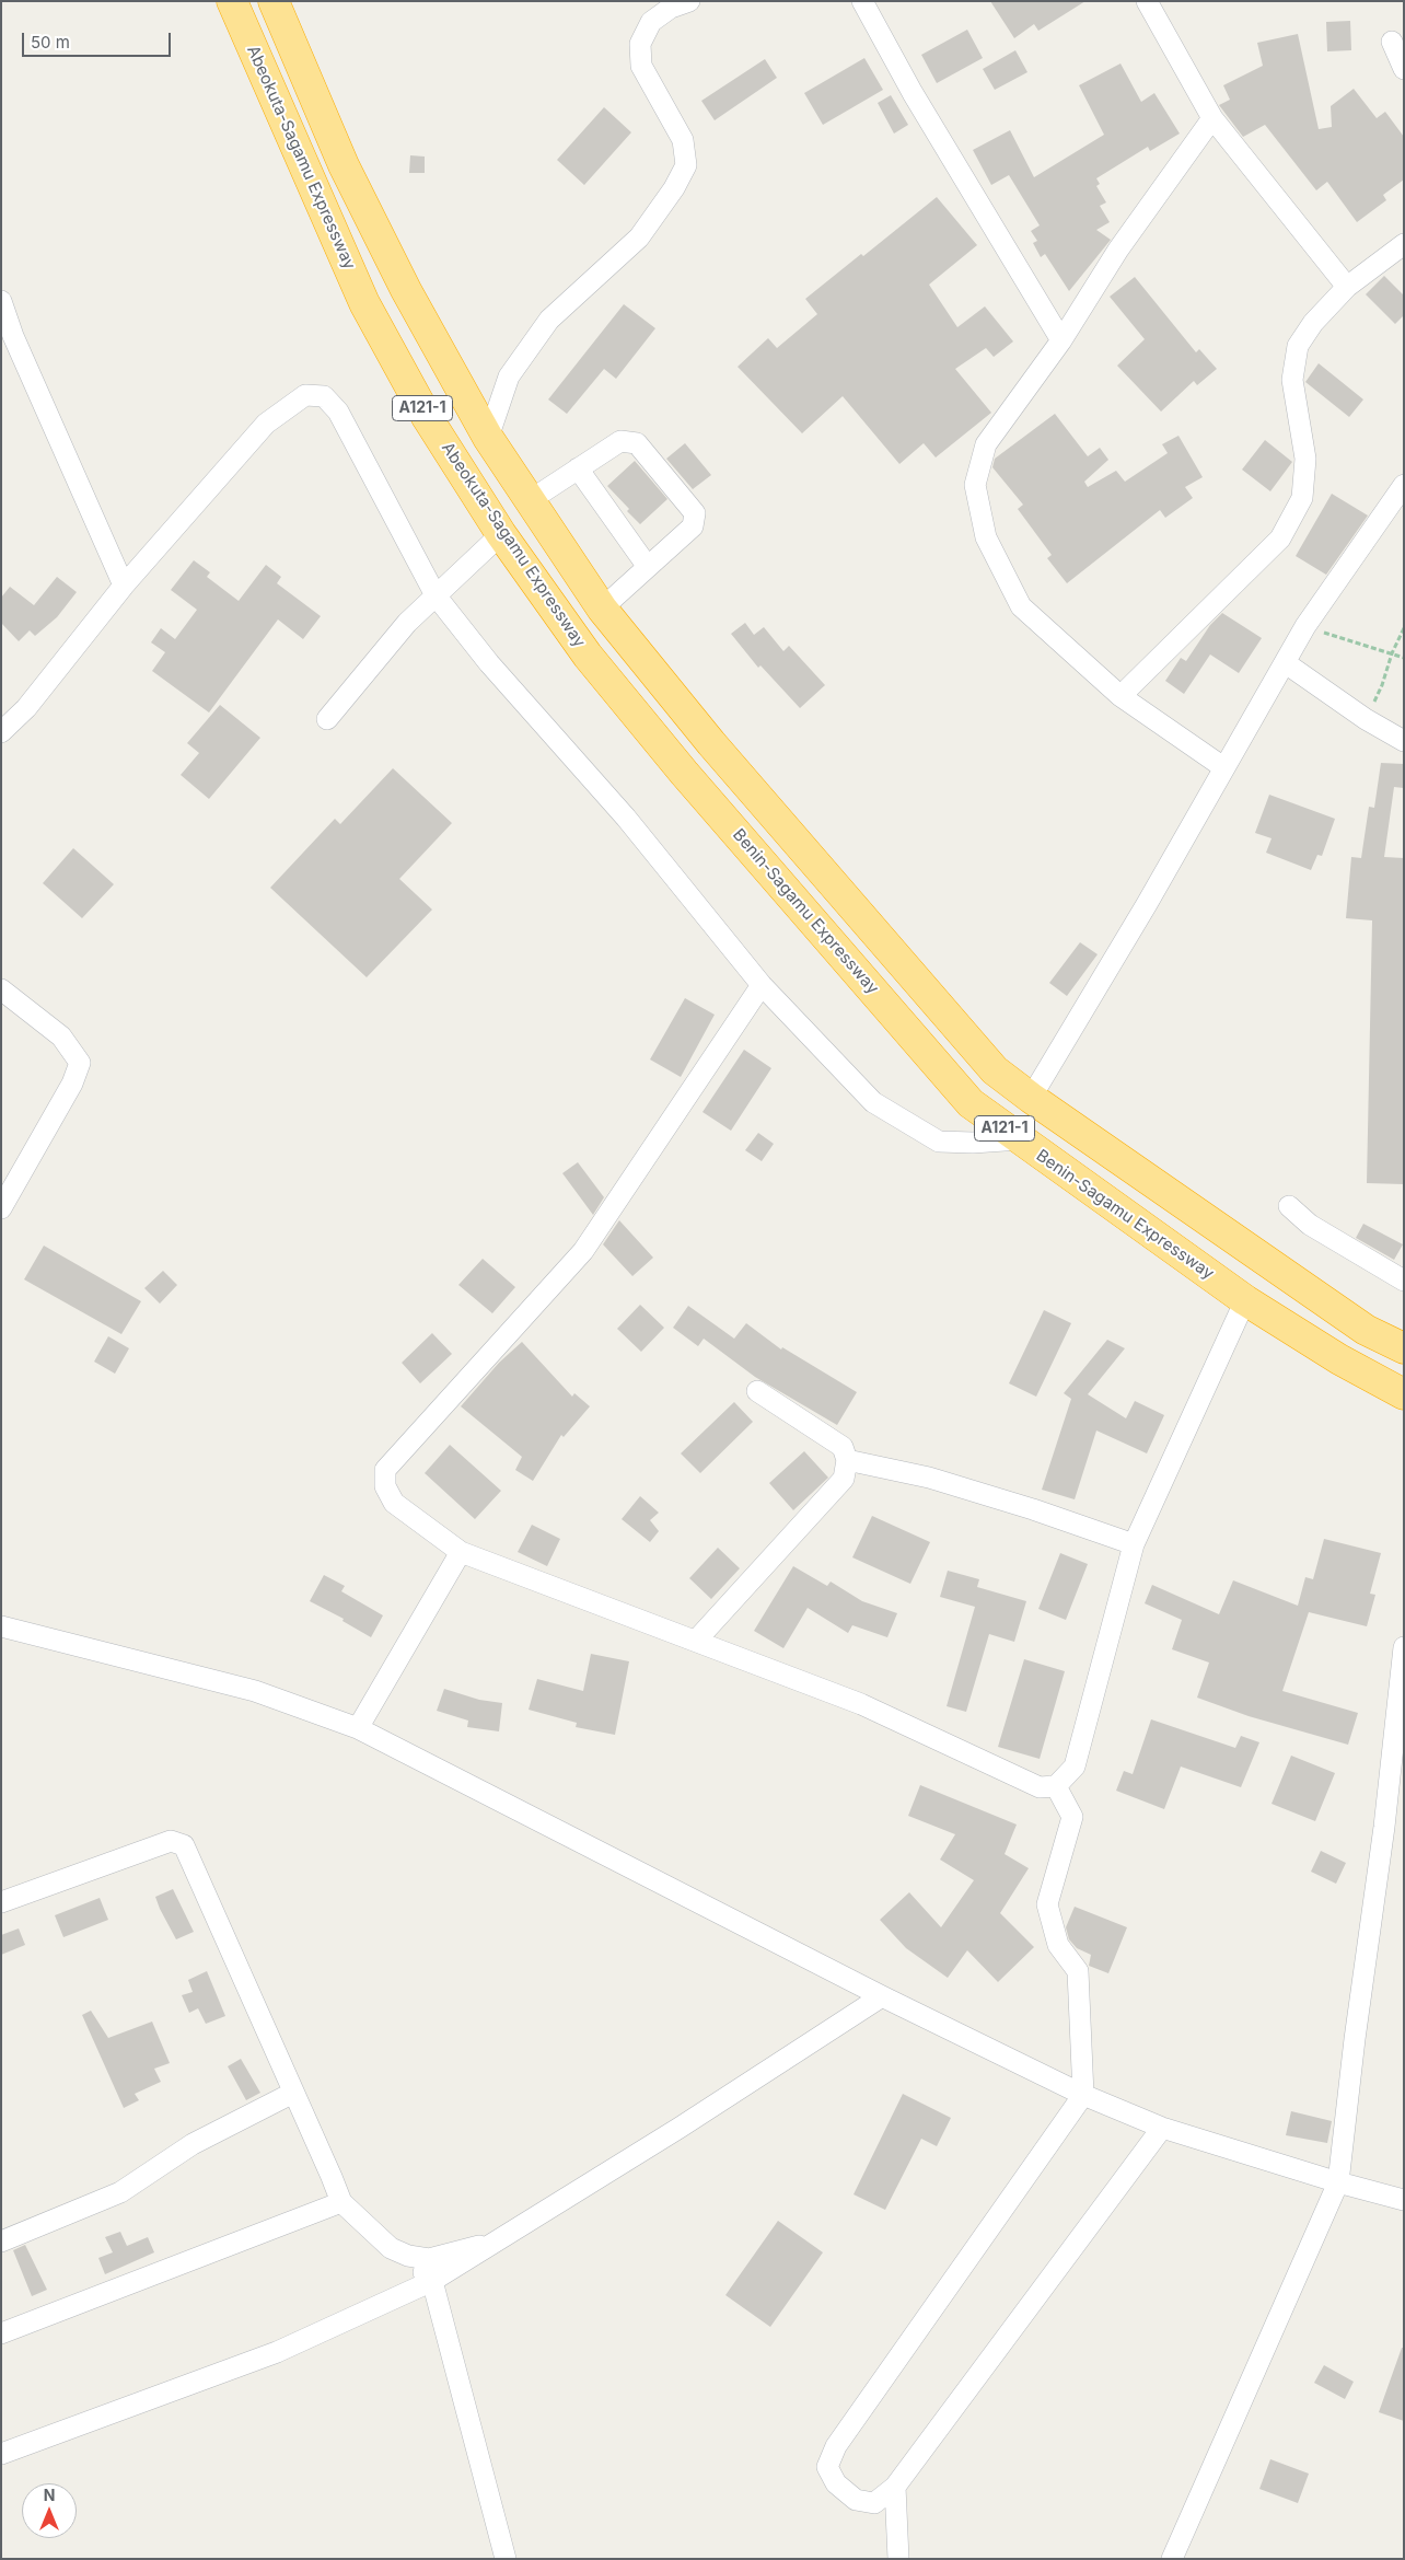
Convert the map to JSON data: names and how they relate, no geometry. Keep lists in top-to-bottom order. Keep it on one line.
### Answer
{"streets":{"highway":["Abeokuta-Sagamu Expressway","A121-1","Benin-Sagamu Expressway"]},"crossings":[["Abeokuta-Sagamu Expressway","Benin-Sagamu Expressway"]],"scale_bar":"50 m","north":"top"}
